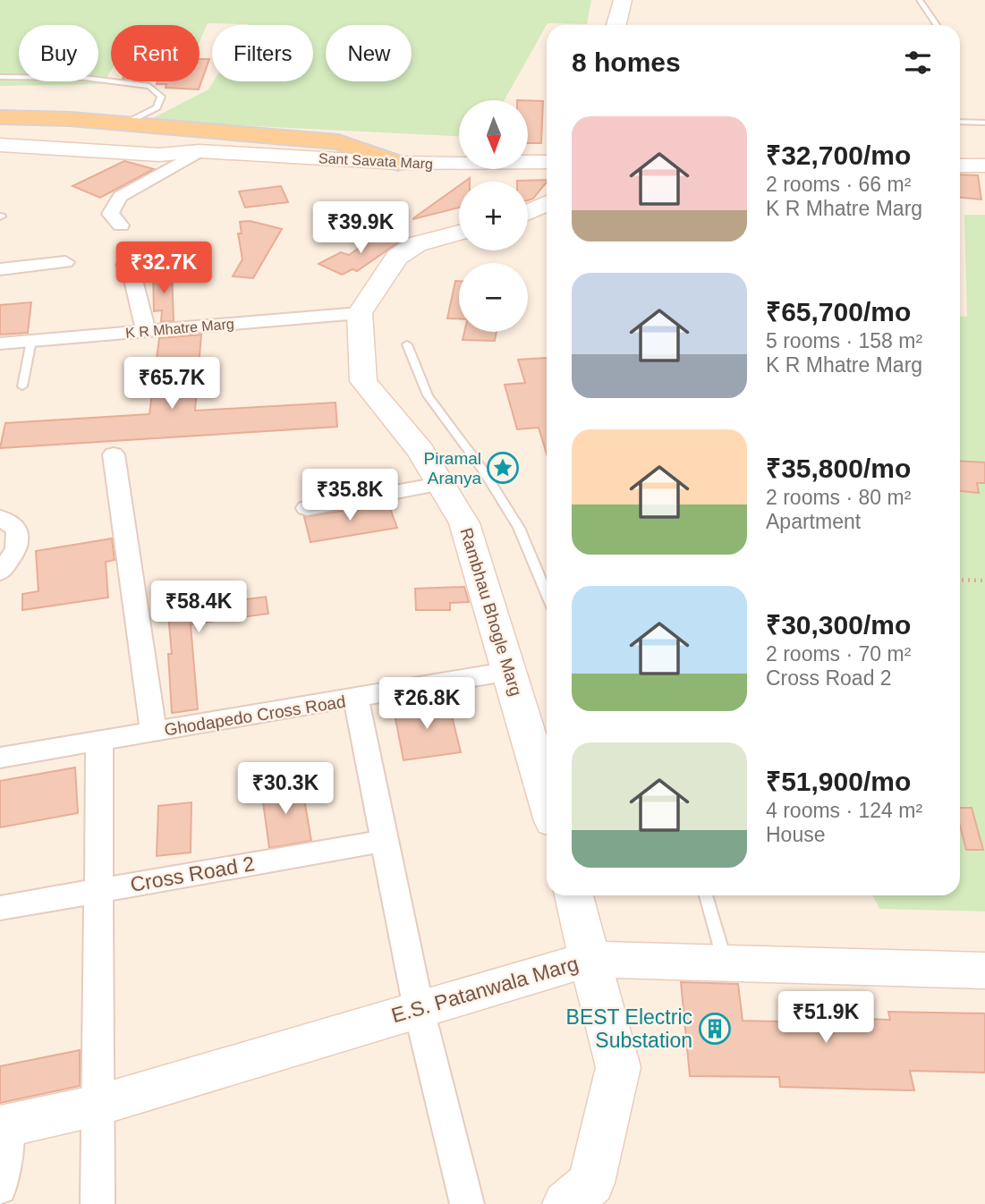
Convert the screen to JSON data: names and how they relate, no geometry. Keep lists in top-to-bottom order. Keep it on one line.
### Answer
{"streets":{"street":["Sant Savata Marg","K R Mhatre Marg","Rambhau Bhogle Marg","Ghodapedo Cross Road","Cross Road 2","E.S. Patanwala Marg"]},"crossings":[["K R Mhatre Marg","Rambhau Bhogle Marg"],["Rambhau Bhogle Marg","Ghodapedo Cross Road"]],"places":{"place":["Piramal Aranya"],"building":["BEST Electric Substation"]},"north":"bottom","page":{"chip":["Buy","Rent","Filters","New"],"heading":"8 homes","map_buttons":["+","−"],"list":[{"name":"₹32,700/mo","note":"2 rooms · 66 m² · K R Mhatre Marg"},{"name":"₹65,700/mo","note":"5 rooms · 158 m² · K R Mhatre Marg"},{"name":"₹35,800/mo","note":"2 rooms · 80 m² · Apartment"},{"name":"₹30,300/mo","note":"2 rooms · 70 m² · Cross Road 2"},{"name":"₹51,900/mo","note":"4 rooms · 124 m² · House"}],"price":["₹39.9K","₹32.7K","₹65.7K","₹35.8K","₹58.4K","₹26.8K","₹30.3K","₹51.9K"]}}
